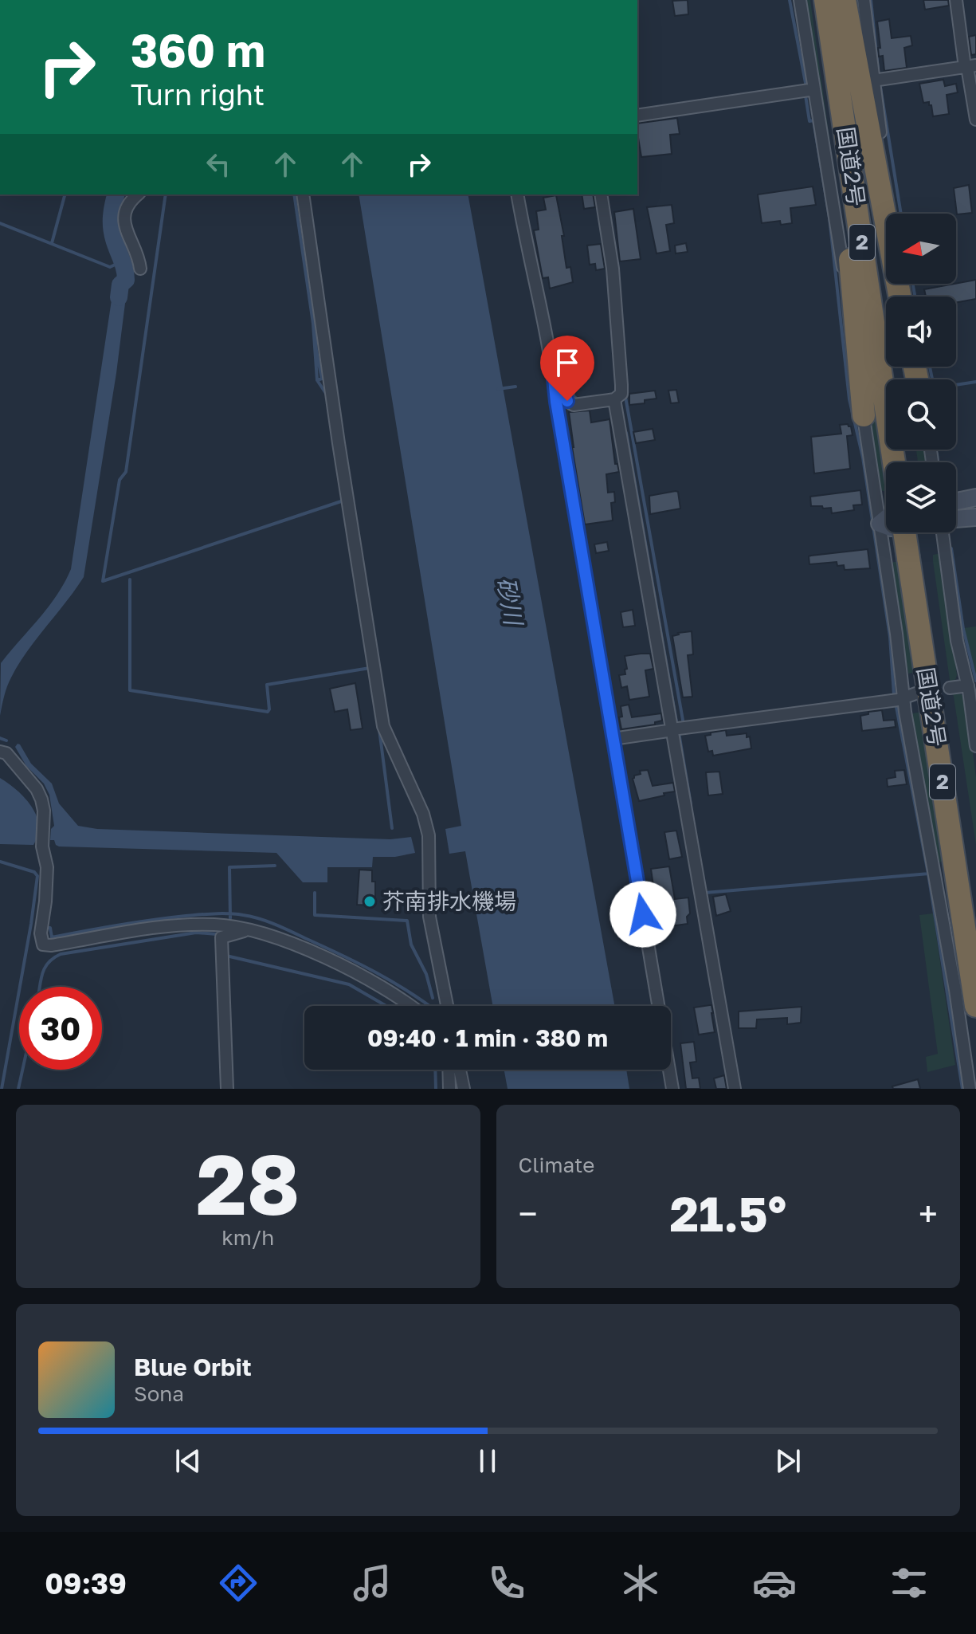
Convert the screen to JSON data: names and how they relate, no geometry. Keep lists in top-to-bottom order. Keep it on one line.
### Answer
{"streets":{"highway":["国道2号","2"]},"water":["砂川"],"places":["芥南排水機場"],"north":"left","page":{"turn":["360 m","Turn right"],"limit":"30","trip":"09:40 · 1 min · 380 m","tile":[["28","km/h"],"Climate"],"heat":["−","21.5°","+"],"song":["Blue Orbit","Sona"],"tabs":"09:39"}}
